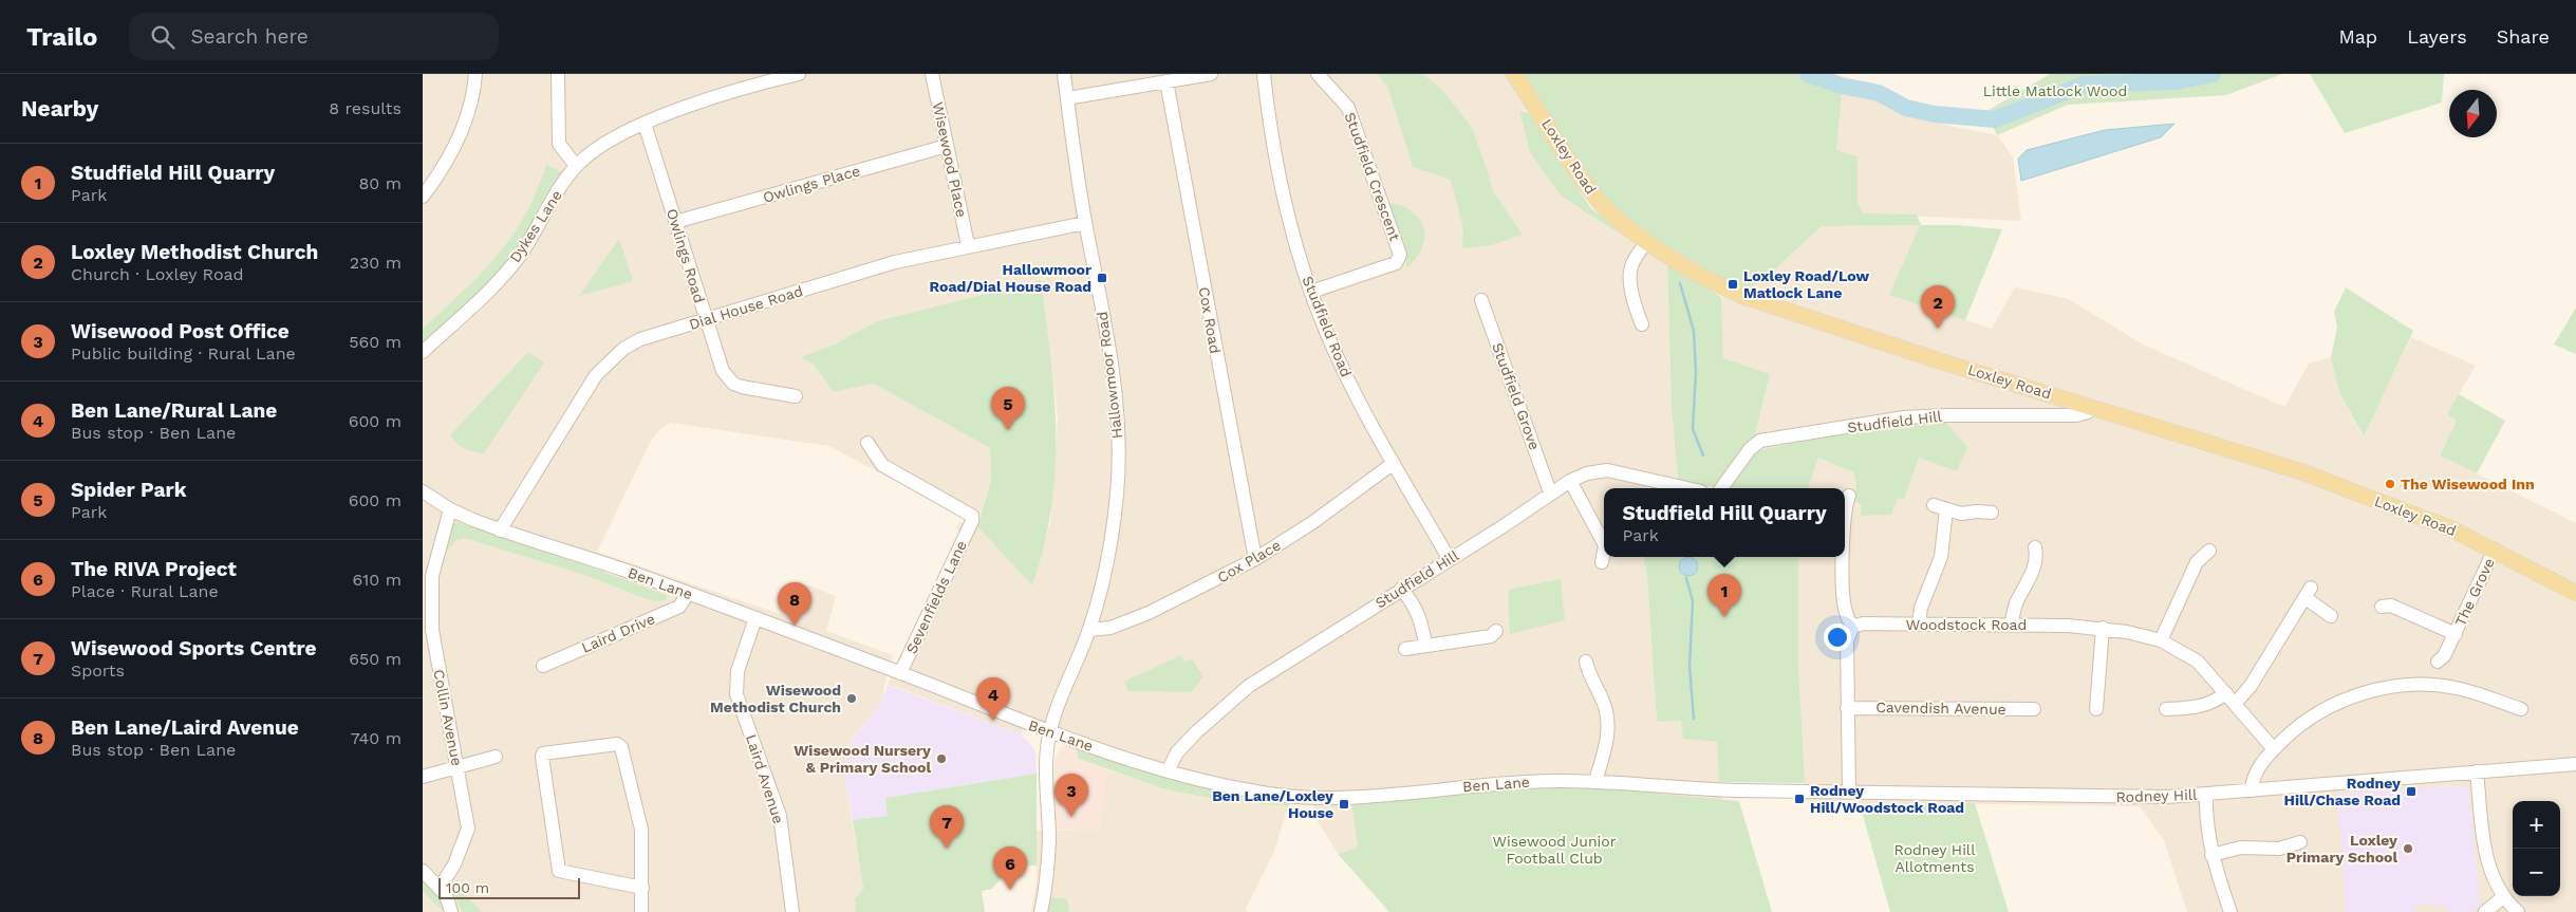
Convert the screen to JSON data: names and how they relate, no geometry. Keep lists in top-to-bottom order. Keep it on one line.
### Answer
{"streets":{"main road":["Loxley Road"],"street":["Wisewood Place","Studfield Crescent","Owlings Place","Dykes Lane","Owlings Road","Dial House Road","Cox Road","Studfield Road","Hallowmoor Road","Studfield Grove","Studfield Hill","Cox Place","Ben Lane","The Grove","Sevenfields Lane","Woodstock Road","Laird Drive","Cavendish Avenue","Collin Avenue","Laird Avenue","Rodney Hill"]},"crossings":[["Loxley Road","Studfield Hill"],["Loxley Road","The Grove"],["Wisewood Place","Owlings Place"],["Wisewood Place","Dial House Road"],["Studfield Crescent","Studfield Road"],["Owlings Place","Owlings Road"],["Dykes Lane","Owlings Road"],["Owlings Road","Dial House Road"],["Dial House Road","Hallowmoor Road"],["Dial House Road","Ben Lane"],["Cox Road","Cox Place"],["Studfield Road","Studfield Hill"],["Studfield Road","Cox Place"],["Hallowmoor Road","Cox Place"],["Hallowmoor Road","Ben Lane"],["Studfield Grove","Studfield Hill"],["Studfield Hill","Ben Lane"],["Ben Lane","Sevenfields Lane"],["Ben Lane","Laird Drive"],["Ben Lane","Collin Avenue"],["Ben Lane","Laird Avenue"],["Ben Lane","Rodney Hill"]],"parks":["Little Matlock Wood","Wisewood Junior Football Club","Rodney Hill Allotments"],"places":{"transit":["Hallowmoor Road/Dial House Road","Loxley Road/Low Matlock Lane","Rodney Hill/Chase Road","Rodney Hill/Woodstock Road","Ben Lane/Loxley House"],"other":["The Wisewood Inn","Wisewood Methodist Church","Wisewood Nursery & Primary School","Loxley Primary School"]},"scale_bar":"100 m","north":"bottom","page":{"header":"Trailo","search":"Search here","nav":["Map","Layers","Share"],"heading":["Nearby","8 results"],"list":[{"mark":"1","name":"Studfield Hill Quarry","note":"Park","value":"80 m"},{"mark":"2","name":"Loxley Methodist Church","note":"Church · Loxley Road","value":"230 m"},{"mark":"3","name":"Wisewood Post Office","note":"Public building · Rural Lane","value":"560 m"},{"mark":"4","name":"Ben Lane/Rural Lane","note":"Bus stop · Ben Lane","value":"600 m"},{"mark":"5","name":"Spider Park","note":"Park","value":"600 m"},{"mark":"6","name":"The RIVA Project","note":"Place · Rural Lane","value":"610 m"},{"mark":"7","name":"Wisewood Sports Centre","note":"Sports","value":"650 m"},{"mark":"8","name":"Ben Lane/Laird Avenue","note":"Bus stop · Ben Lane","value":"740 m"}],"pins":["2","5","1","8","4","3","7","6"],"popup":["Studfield Hill Quarry","Park"],"map_buttons":["+","−"],"scale":"100 m"}}
